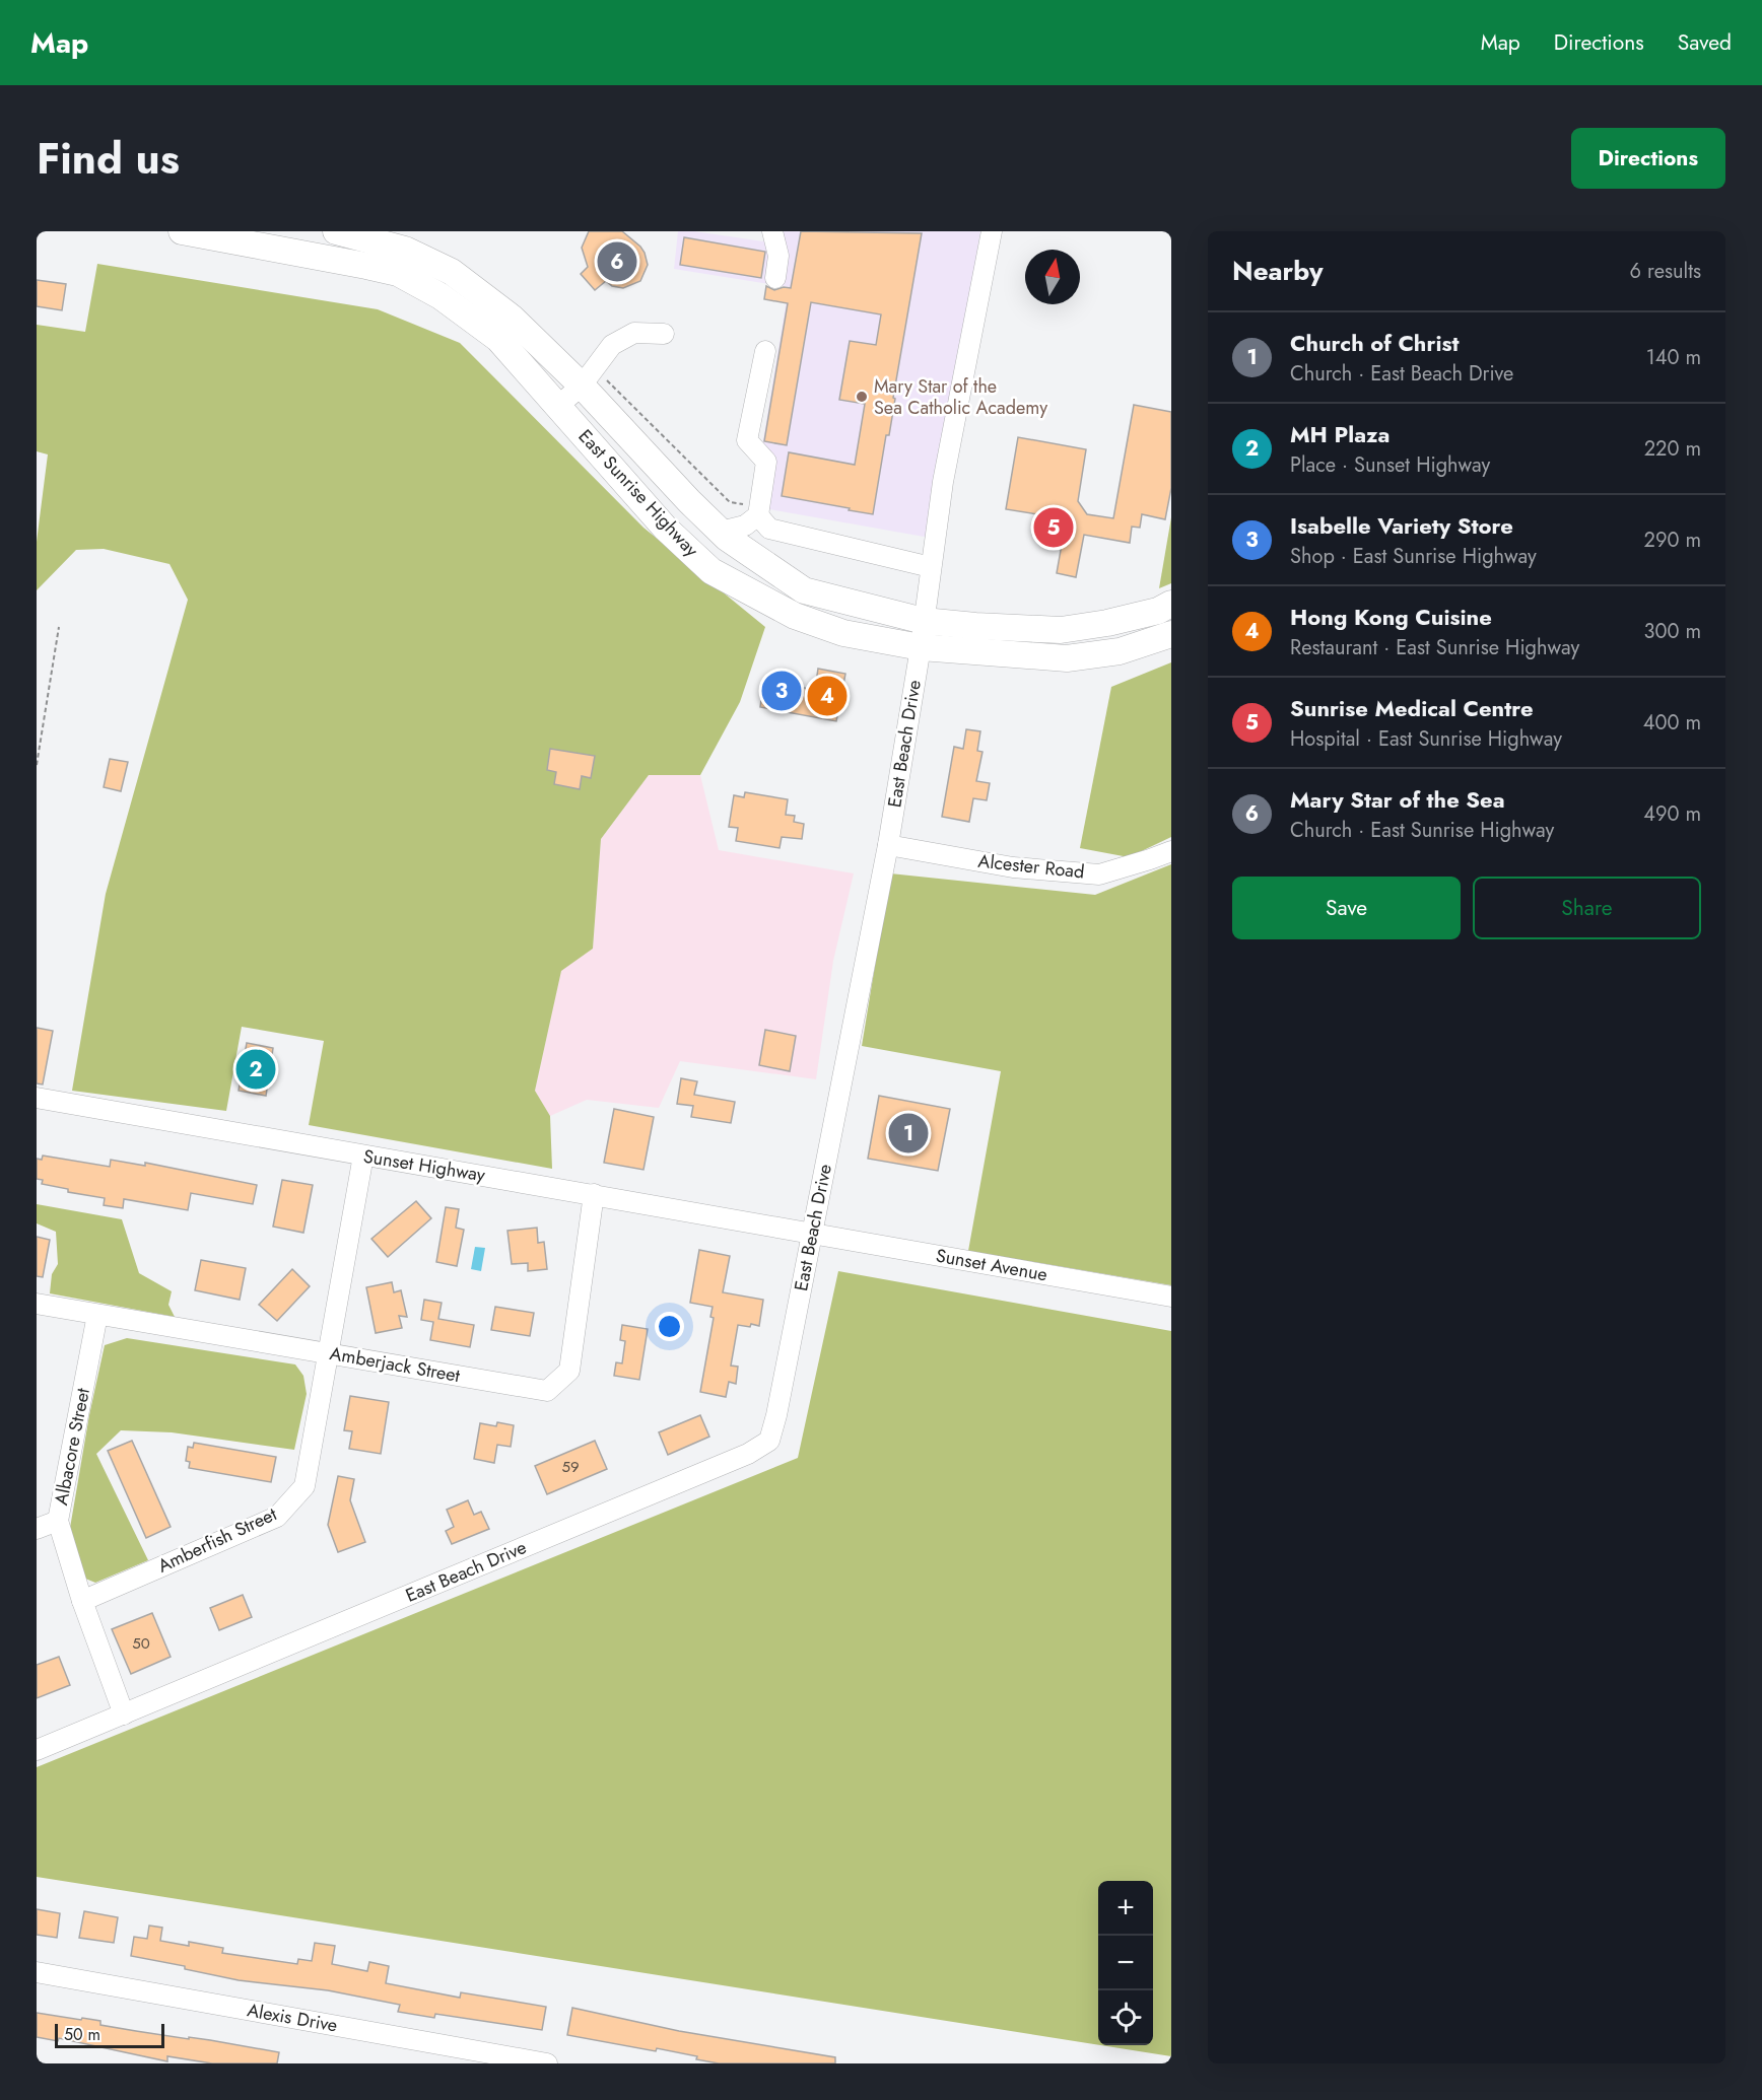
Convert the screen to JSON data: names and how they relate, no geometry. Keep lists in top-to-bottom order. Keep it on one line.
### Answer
{"streets":{"main road":["East Sunrise Highway"],"street":["East Beach Drive","Alcester Road","Sunset Highway","Sunset Avenue","Amberjack Street","Albacore Street","Amberfish Street","Alexis Drive"]},"crossings":[["East Sunrise Highway","East Beach Drive"],["East Beach Drive","Alcester Road"],["East Beach Drive","Sunset Highway"],["East Beach Drive","Sunset Avenue"],["East Beach Drive","Albacore Street"],["Sunset Highway","Sunset Avenue"],["Sunset Highway","Amberjack Street"],["Sunset Highway","Amberfish Street"],["Amberjack Street","Albacore Street"],["Amberjack Street","Amberfish Street"],["Albacore Street","Amberfish Street"]],"places":["Mary Star of the Sea Catholic Academy"],"house_numbers":["59","50"],"scale_bar":"50 m","north":"top","page":{"header":"Map","nav":["Map","Directions","Saved"],"title":"Find us","buttons":["Directions",["Save","Share"]],"heading":["Nearby","6 results"],"pins":["6","5","3","4","2","1"],"list":[{"mark":"1","name":"Church of Christ","note":"Church · East Beach Drive","value":"140 m"},{"mark":"2","name":"MH Plaza","note":"Place · Sunset Highway","value":"220 m"},{"mark":"3","name":"Isabelle Variety Store","note":"Shop · East Sunrise Highway","value":"290 m"},{"mark":"4","name":"Hong Kong Cuisine","note":"Restaurant · East Sunrise Highway","value":"300 m"},{"mark":"5","name":"Sunrise Medical Centre","note":"Hospital · East Sunrise Highway","value":"400 m"},{"mark":"6","name":"Mary Star of the Sea","note":"Church · East Sunrise Highway","value":"490 m"}],"map_buttons":["+","−"],"scale":"50 m"}}
